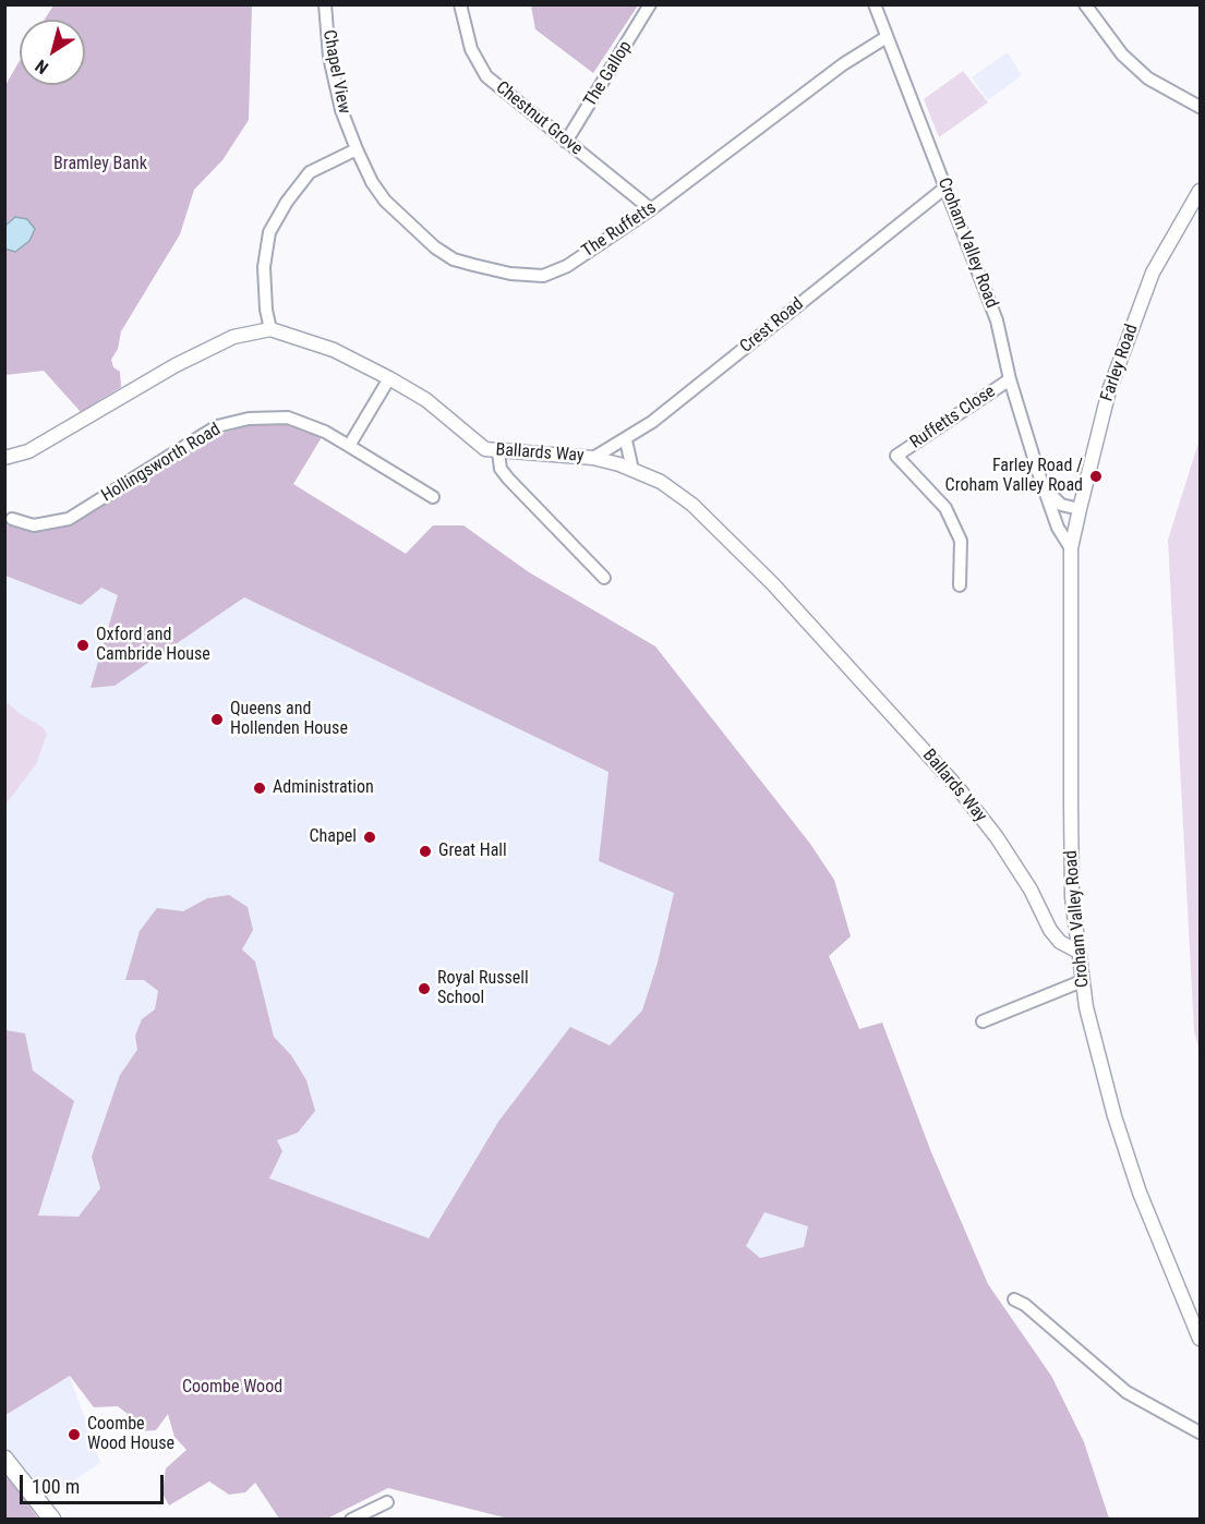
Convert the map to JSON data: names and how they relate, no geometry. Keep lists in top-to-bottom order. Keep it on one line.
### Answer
{"streets":{"street":["Chapel View","The Gallop","Chestnut Grove","The Ruffetts","Croham Valley Road","Crest Road","Farley Road","Ruffetts Close","Ballards Way","Hollingsworth Road"]},"crossings":[["Chapel View","The Ruffetts"],["The Gallop","Chestnut Grove"],["Chestnut Grove","The Ruffetts"],["The Ruffetts","Croham Valley Road"],["Croham Valley Road","Crest Road"],["Croham Valley Road","Farley Road"],["Croham Valley Road","Ruffetts Close"],["Croham Valley Road","Ballards Way"],["Crest Road","Ballards Way"]],"parks":["Bramley Bank","Coombe Wood"],"places":["Farley Road / Croham Valley Road","Oxford and Cambride House","Queens and Hollenden House","Administration","Chapel","Great Hall","Royal Russell School","Coombe Wood House"],"scale_bar":"100 m","north":"bottom left"}
